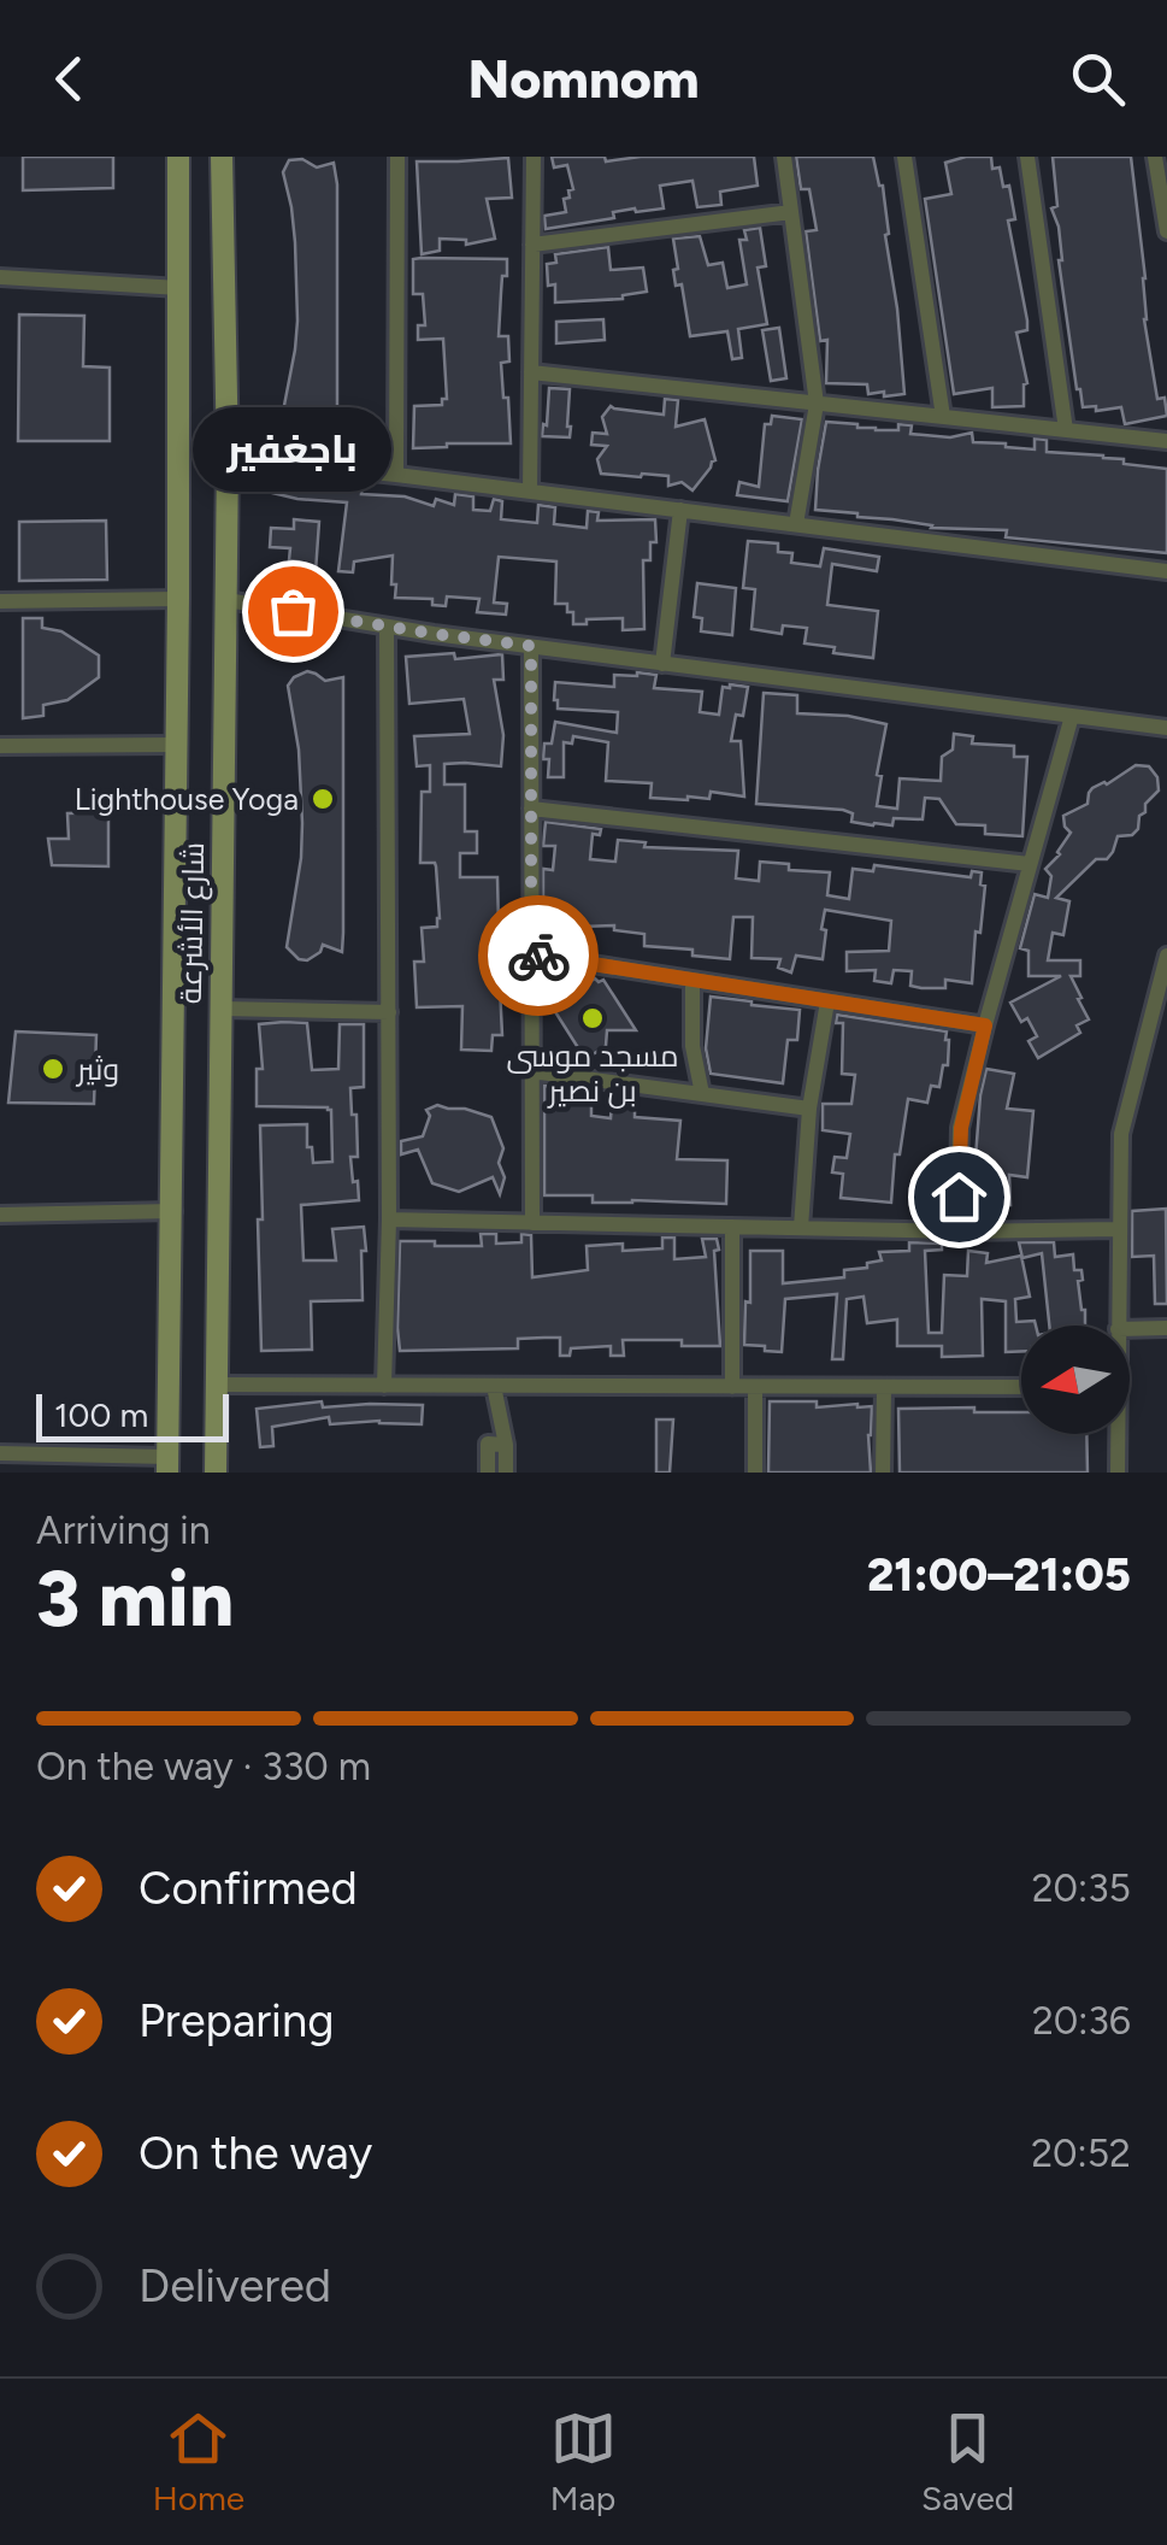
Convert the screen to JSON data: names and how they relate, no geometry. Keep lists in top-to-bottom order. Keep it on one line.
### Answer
{"streets":{"street":["شارع الأشرعة"]},"places":["باجغفير","Lighthouse Yoga","مسجد موسى بن نصير","وثير"],"scale_bar":"100 m","north":"left","page":{"header":"Nomnom","bubble":"باجغفير","scale":"100 m","heading":["3 min","Arriving in","21:00–21:05"],"bar":"On the way · 330 m","list":[["Confirmed","20:35"],["Preparing","20:36"],["On the way","20:52"],"Delivered"],"tabs":["Home","Map","Saved"]}}
